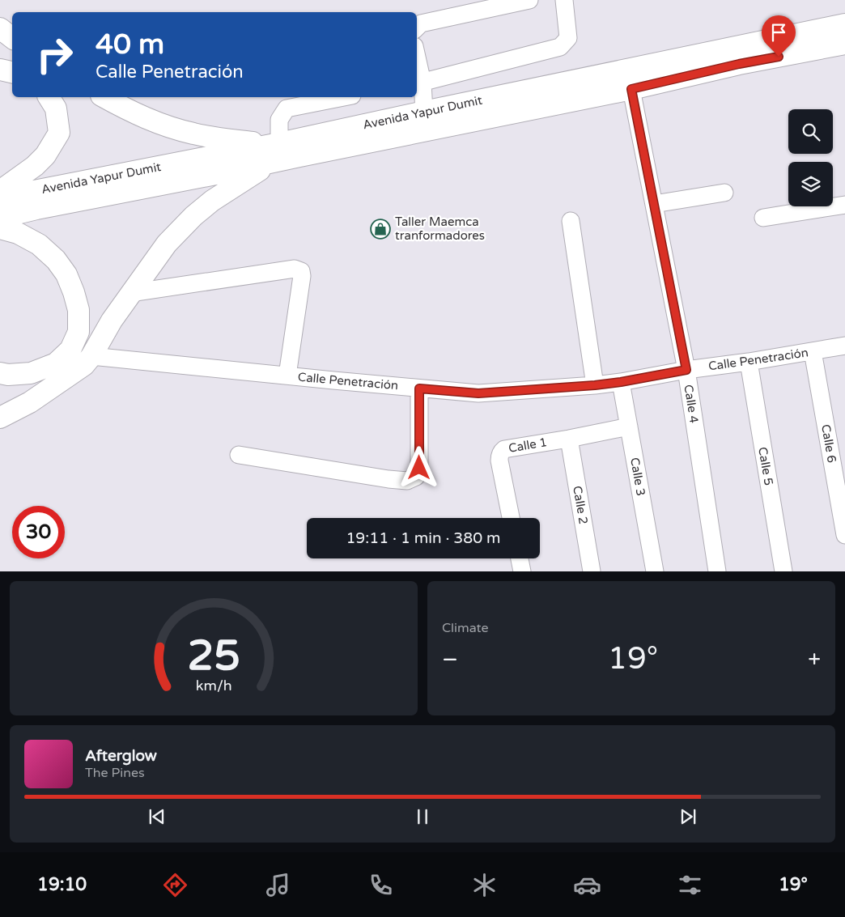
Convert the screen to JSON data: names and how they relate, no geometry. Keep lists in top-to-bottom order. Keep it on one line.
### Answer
{"streets":{"main road":["Avenida Yapur Dumit"],"street":["Calle Penetración","Calle 4","Calle 6","Calle 1","Calle 5","Calle 3","Calle 2"]},"crossings":[["Avenida Yapur Dumit","Calle 4"],["Calle Penetración","Calle 4"],["Calle Penetración","Calle 6"],["Calle Penetración","Calle 5"],["Calle Penetración","Calle 3"],["Calle 1","Calle 3"],["Calle 1","Calle 2"]],"places":{"shop":["Taller Maemca tranformadores"]},"page":{"turn":["40 m","Calle Penetración"],"limit":"30","trip":"19:11 · 1 min · 380 m","tile":"Climate","heat":["−","19°","+"],"song":["Afterglow","The Pines"],"tabs":["19:10","19°"],"gauge":["25","km/h"]}}
